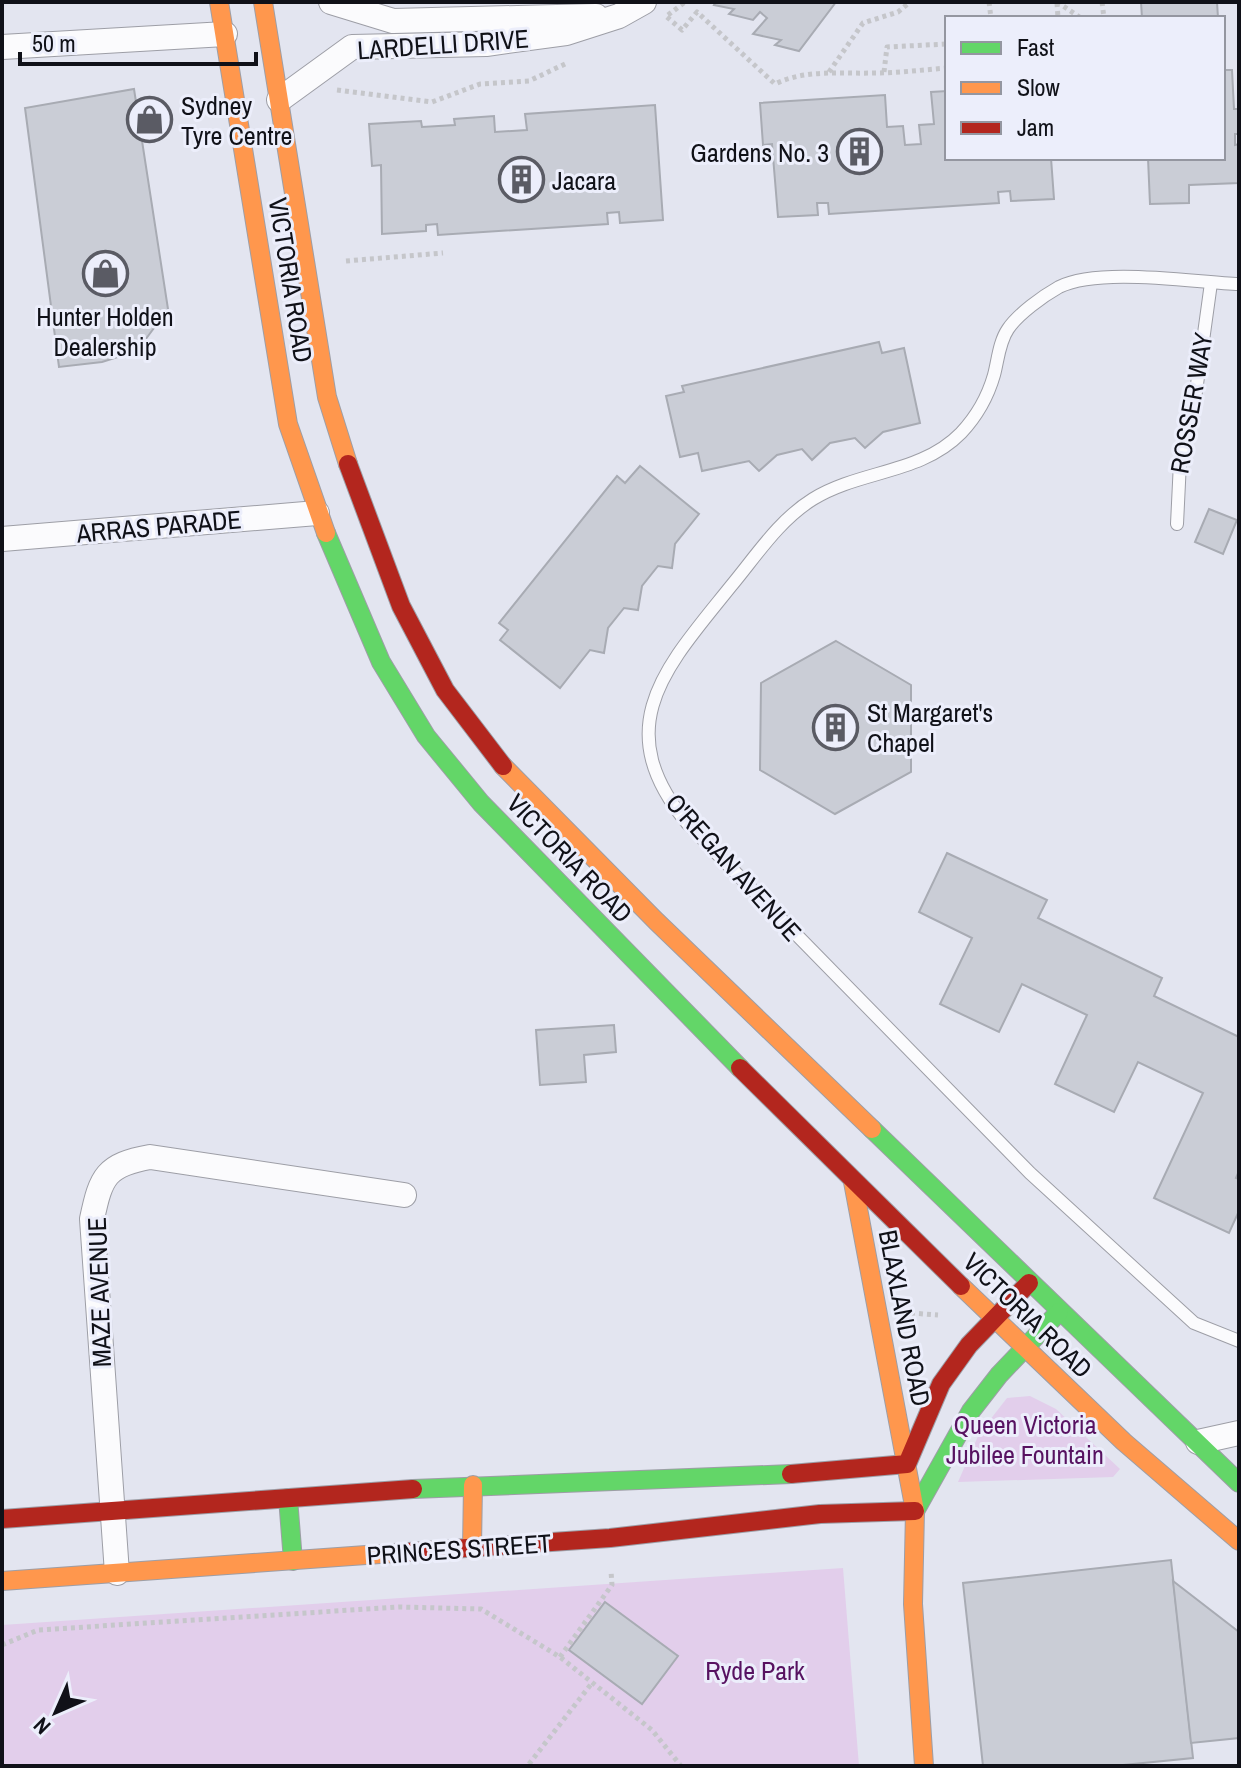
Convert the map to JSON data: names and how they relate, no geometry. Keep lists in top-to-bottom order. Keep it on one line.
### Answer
{"streets":{"main road":["VICTORIA ROAD","BLAXLAND ROAD","PRINCES STREET"],"street":["LARDELLI DRIVE","ARRAS PARADE","MAZE AVENUE"],"lane":["ROSSER WAY","O'REGAN AVENUE"]},"crossings":[["LARDELLI DRIVE","VICTORIA ROAD"],["VICTORIA ROAD","ARRAS PARADE"],["VICTORIA ROAD","BLAXLAND ROAD"],["ROSSER WAY","O'REGAN AVENUE"],["MAZE AVENUE","PRINCES STREET"],["BLAXLAND ROAD","PRINCES STREET"]],"parks":["Queen Victoria Jubilee Fountain","Ryde Park"],"places":{"shop":["Sydney Tyre Centre","Hunter Holden Dealership"],"building":["Gardens No. 3","Jacara","St Margaret's Chapel"]},"legend":["Fast","Slow","Jam"],"scale_bar":"50 m","north":"bottom left"}
